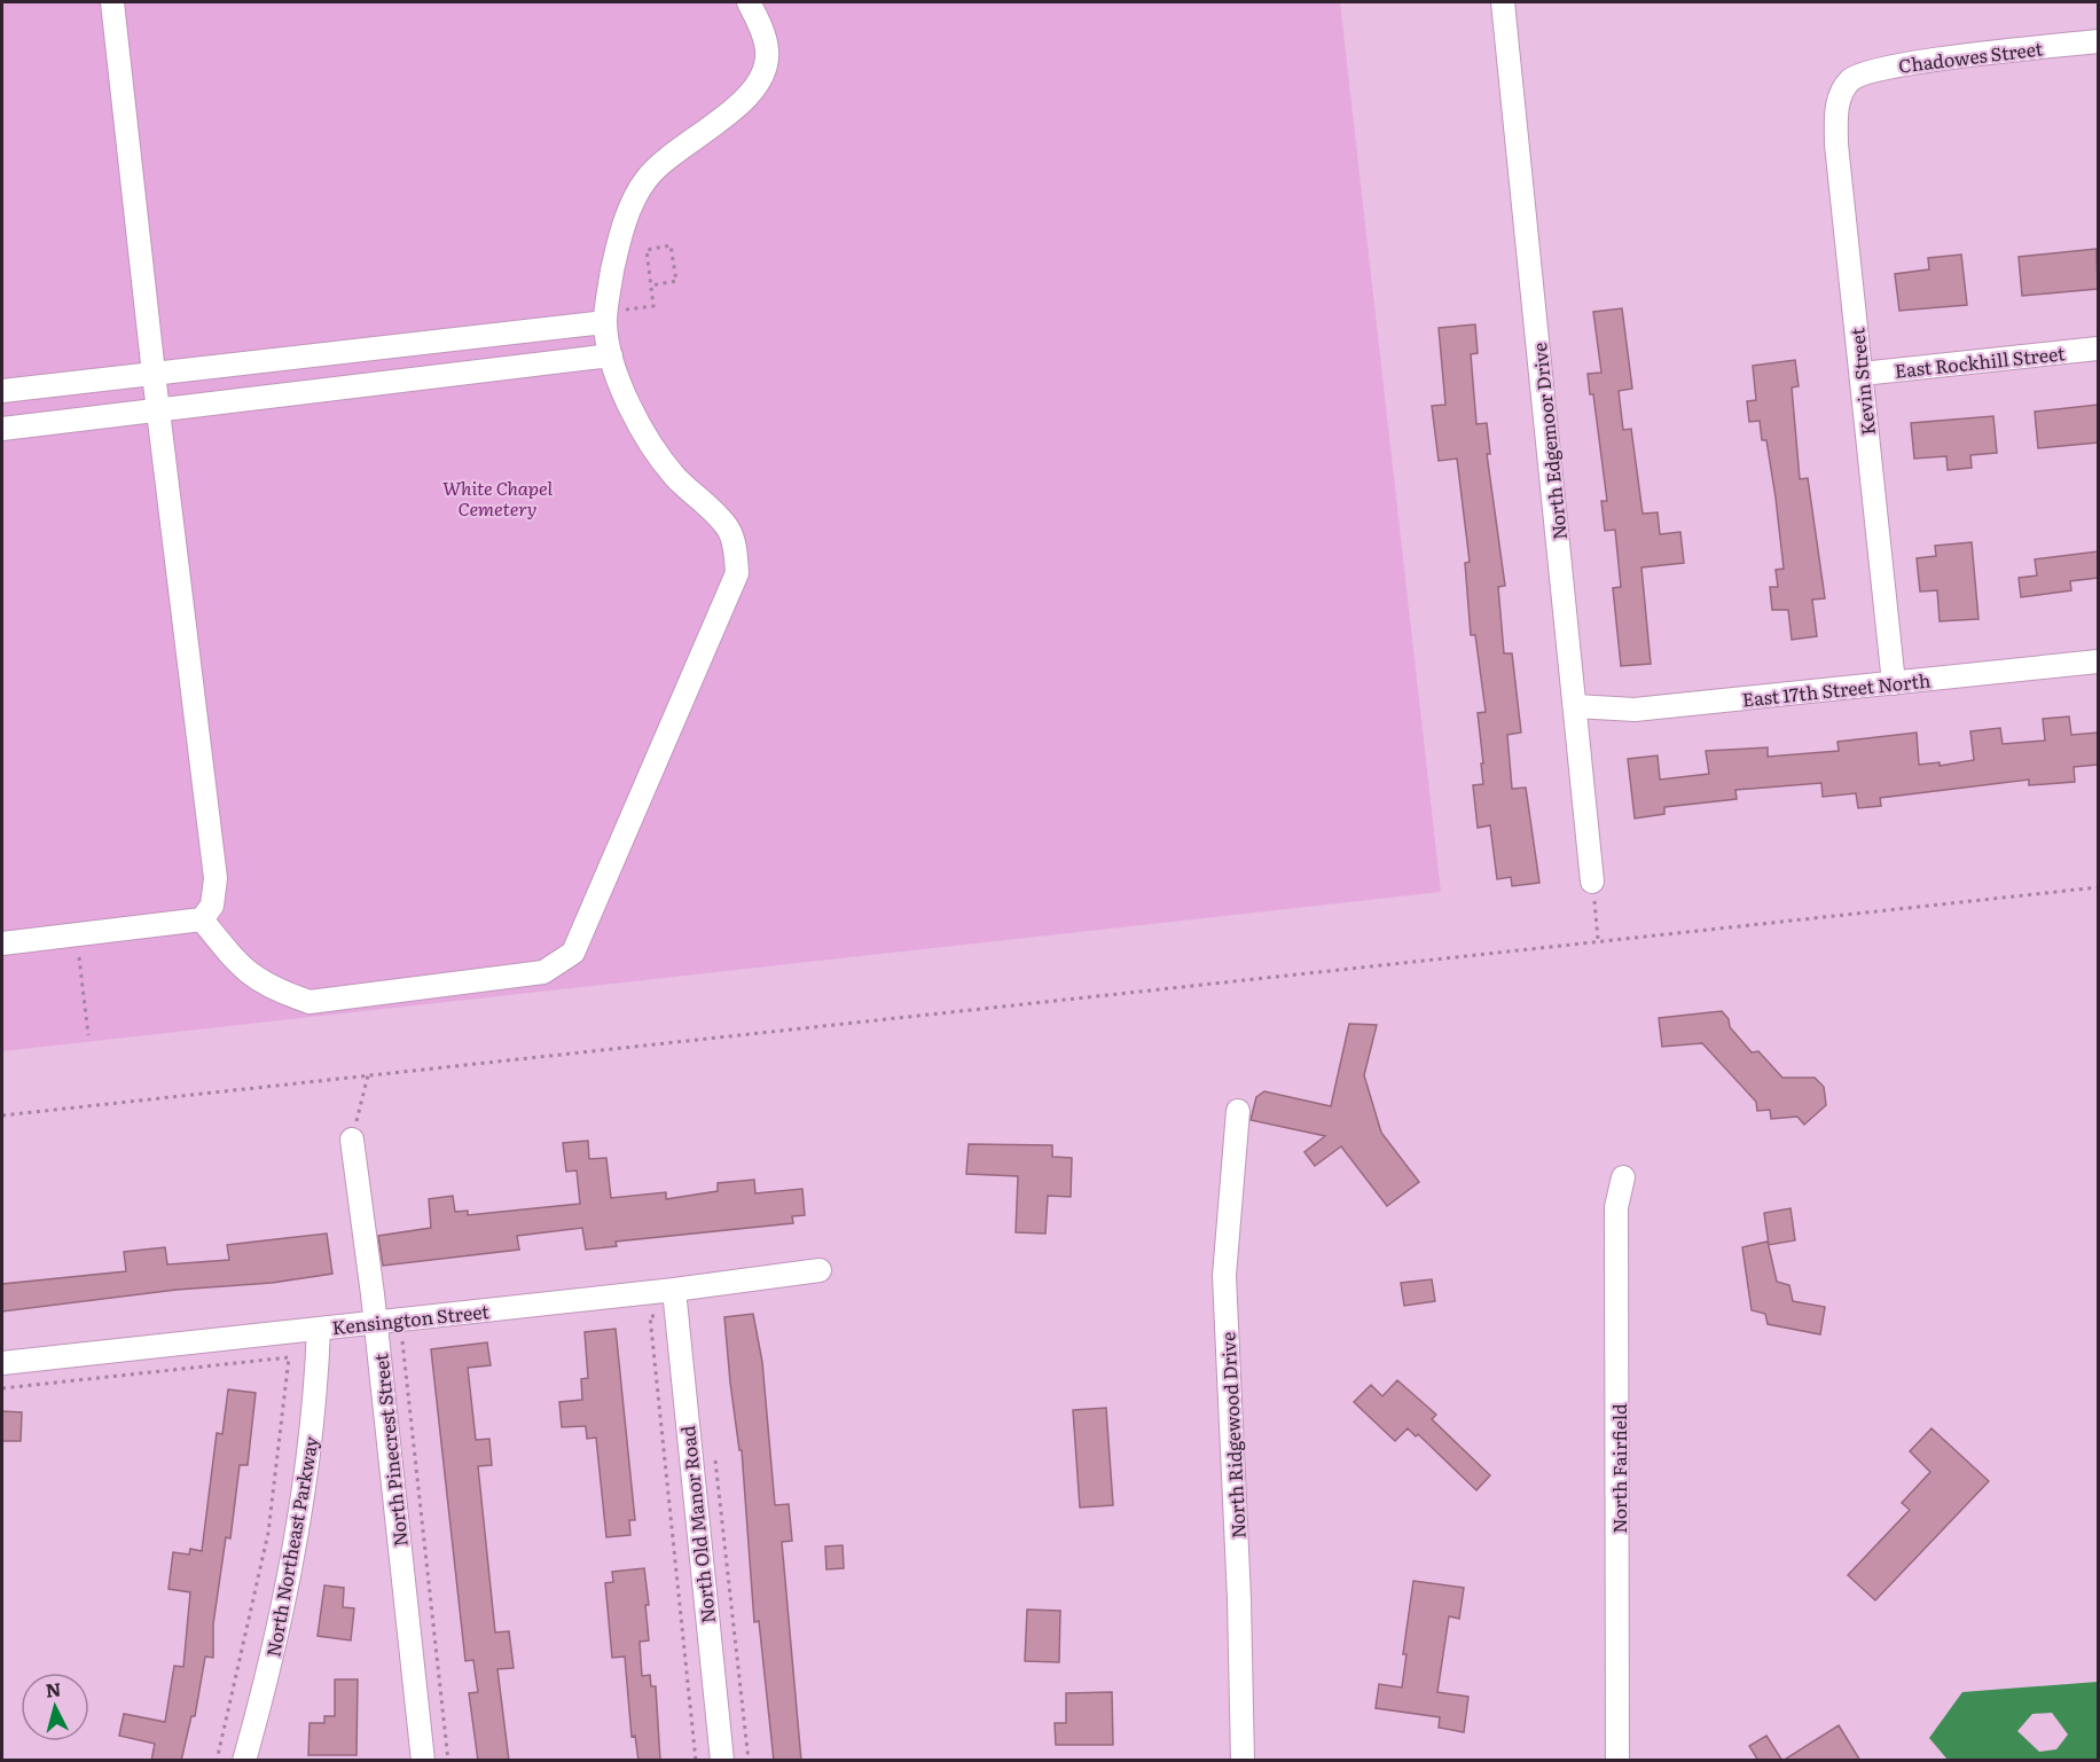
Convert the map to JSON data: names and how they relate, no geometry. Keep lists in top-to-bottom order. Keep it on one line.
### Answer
{"streets":{"street":["Chadowes Street","East Rockhill Street","Kevin Street","North Edgemoor Drive","East 17th Street North","Kensington Street","North Ridgewood Drive","North Pinecrest Street","North Fairfield","North Old Manor Road","North Northeast Parkway"]},"crossings":[["Chadowes Street","Kevin Street"],["East Rockhill Street","Kevin Street"],["Kevin Street","East 17th Street North"],["North Edgemoor Drive","East 17th Street North"],["Kensington Street","North Pinecrest Street"],["Kensington Street","North Old Manor Road"],["Kensington Street","North Northeast Parkway"]],"parks":["White Chapel Cemetery"],"north":"top"}
